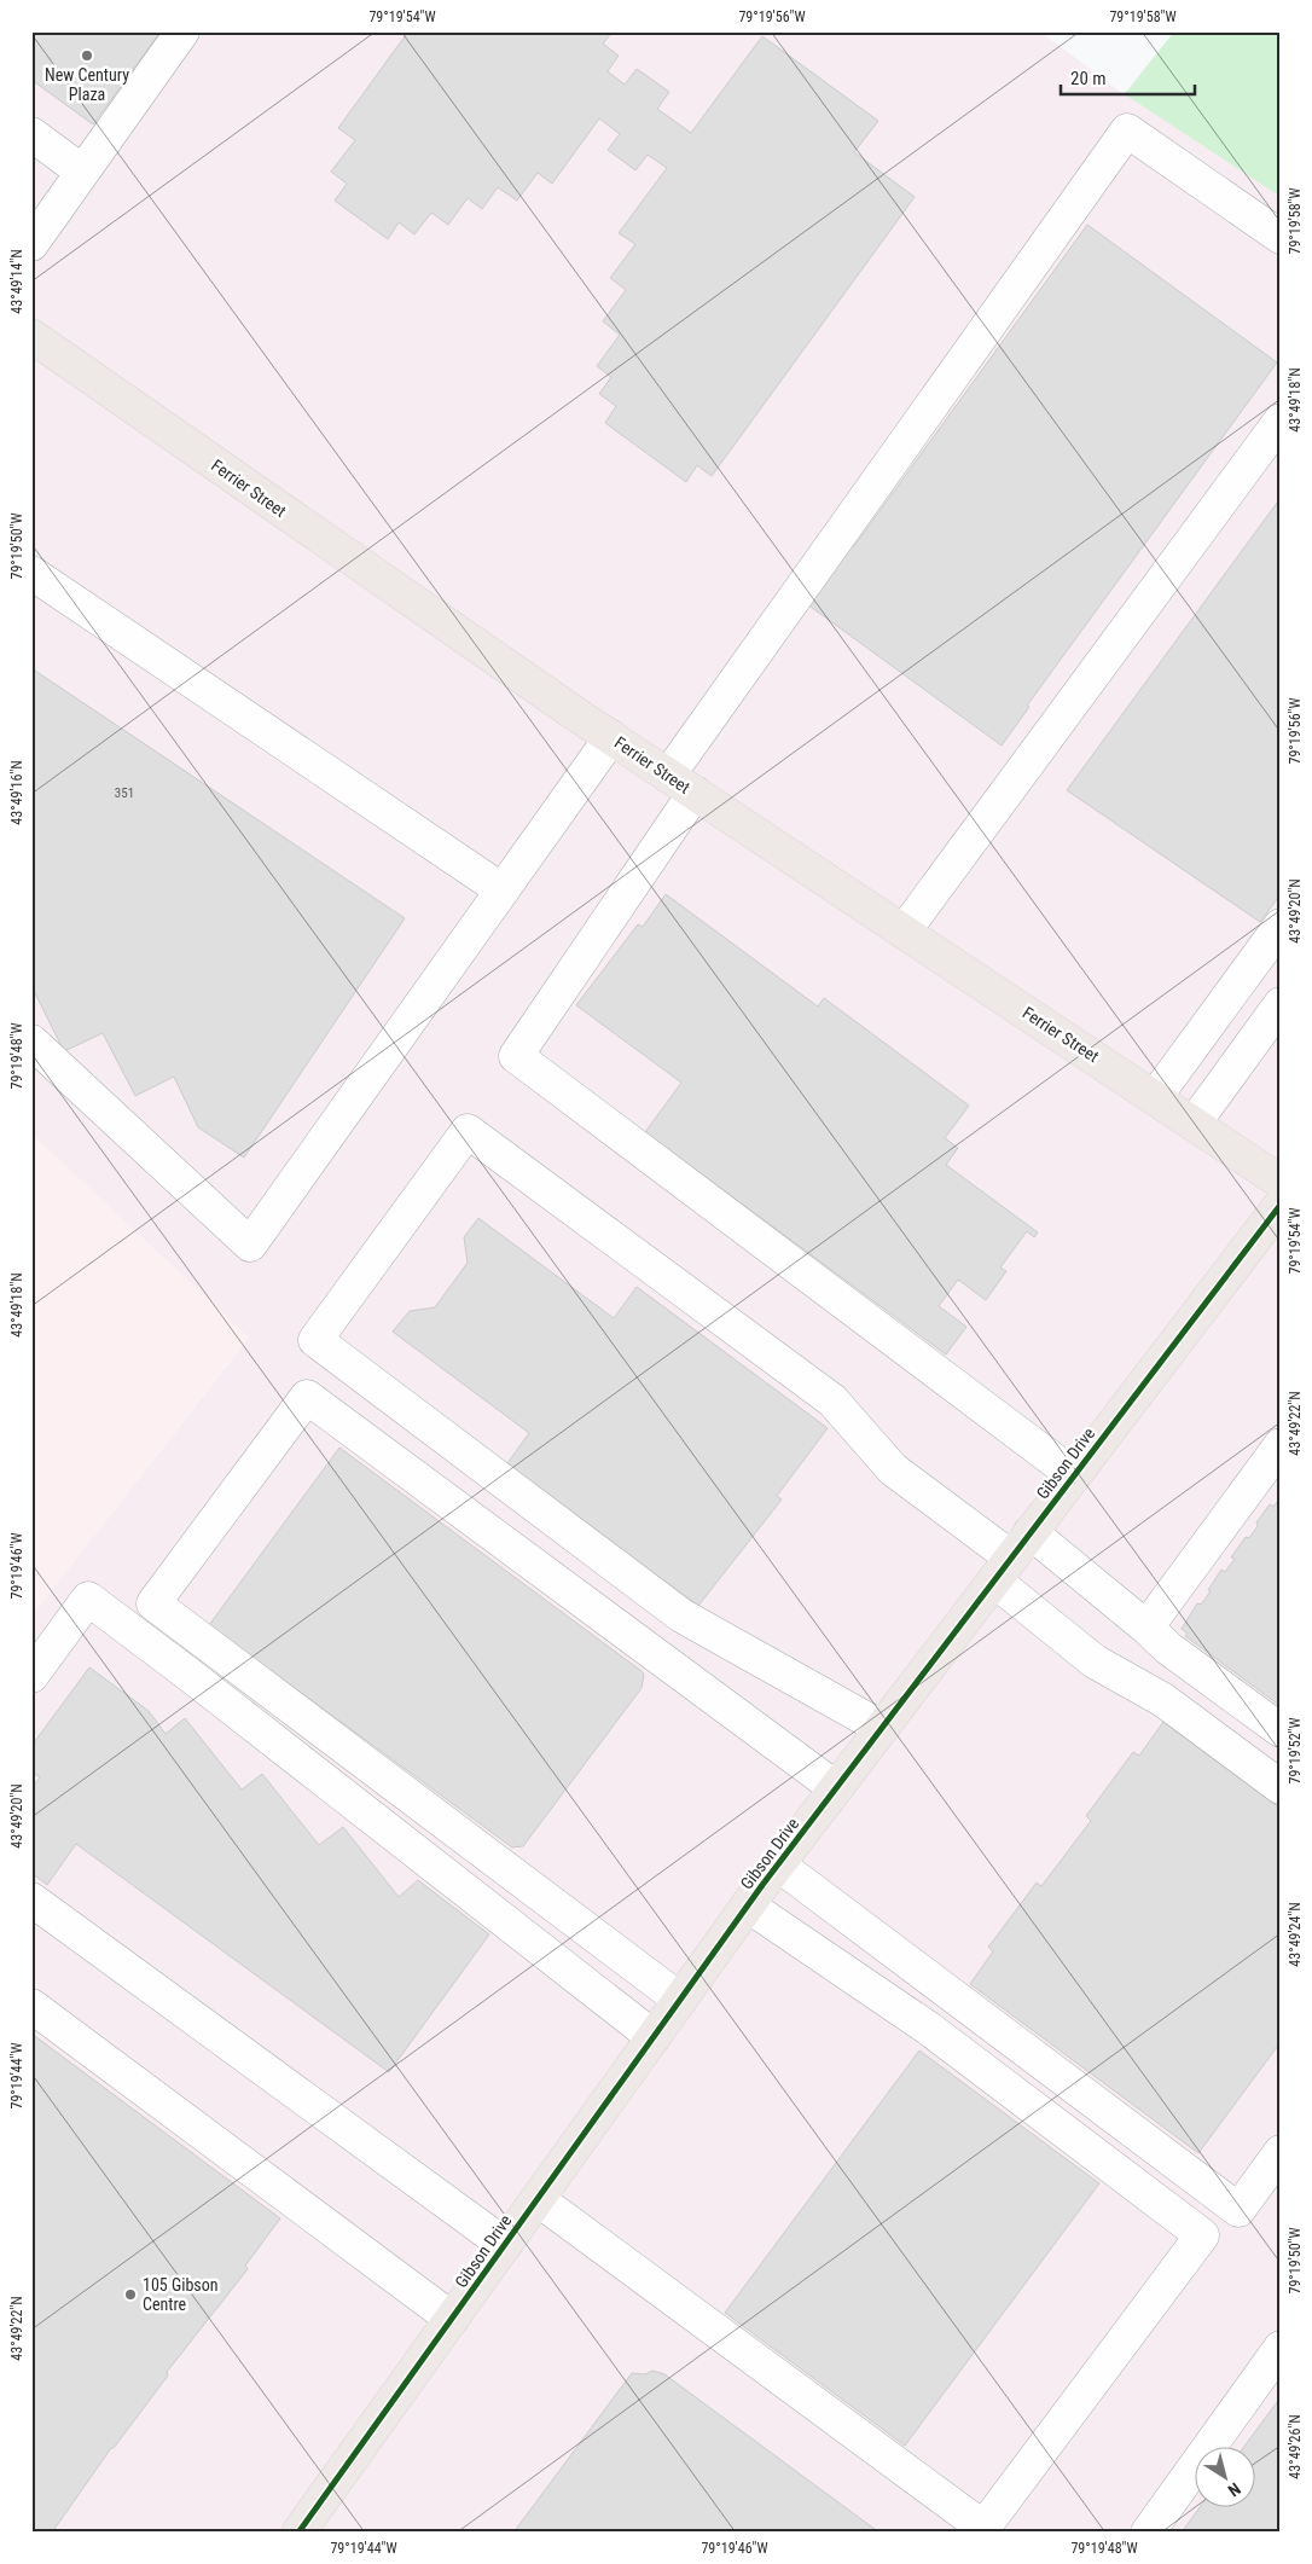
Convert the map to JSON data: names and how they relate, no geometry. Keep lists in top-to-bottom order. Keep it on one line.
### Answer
{"streets":{"main road":["Ferrier Street","Gibson Drive"]},"places":["New Century Plaza","105 Gibson Centre"],"house_numbers":["351"],"scale_bar":"20 m","north":"bottom right","coordinates":["79°19'54\"W","79°19'56\"W","79°19'58\"W","43°49'14\"N","43°49'18\"N","79°19'50\"W","43°49'16\"N","43°49'20\"N","79°19'48\"W","43°49'22\"N","79°19'46\"W","79°19'52\"W","43°49'24\"N","79°19'44\"W","43°49'26\"N"]}
